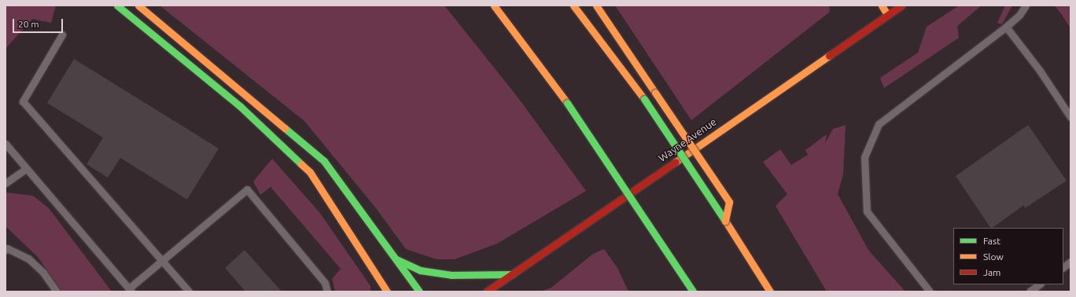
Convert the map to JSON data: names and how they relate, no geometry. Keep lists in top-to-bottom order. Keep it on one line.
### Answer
{"streets":{"main road":["Wayne Avenue"]},"legend":["Fast","Slow","Jam"],"scale_bar":"20 m"}
